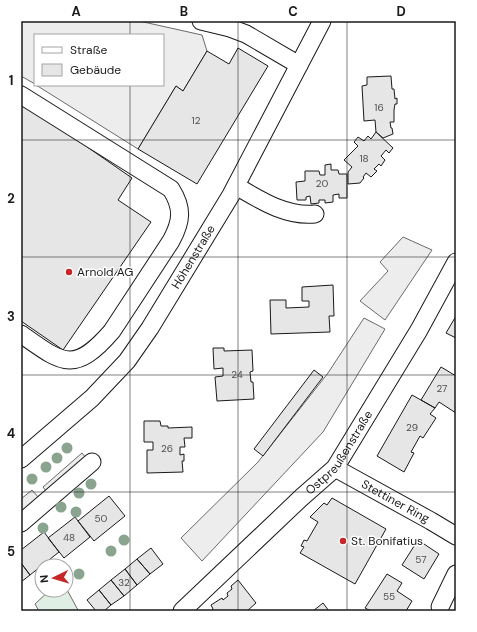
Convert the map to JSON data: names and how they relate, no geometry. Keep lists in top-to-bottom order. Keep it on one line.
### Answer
{"streets":{"street":["Höhenstraße","Ostpreußenstraße","Stettiner Ring"]},"crossings":[["Ostpreußenstraße","Stettiner Ring"]],"places":["Arnold AG","St. Bonifatius"],"house_numbers":["16","12","18","20","24","27","29","26","50","48","57","32","55"],"legend":["Straße","Gebäude"],"north":"left","grid":{"columns":["A","B","C","D"],"rows":["1","2","3","4","5"]}}
